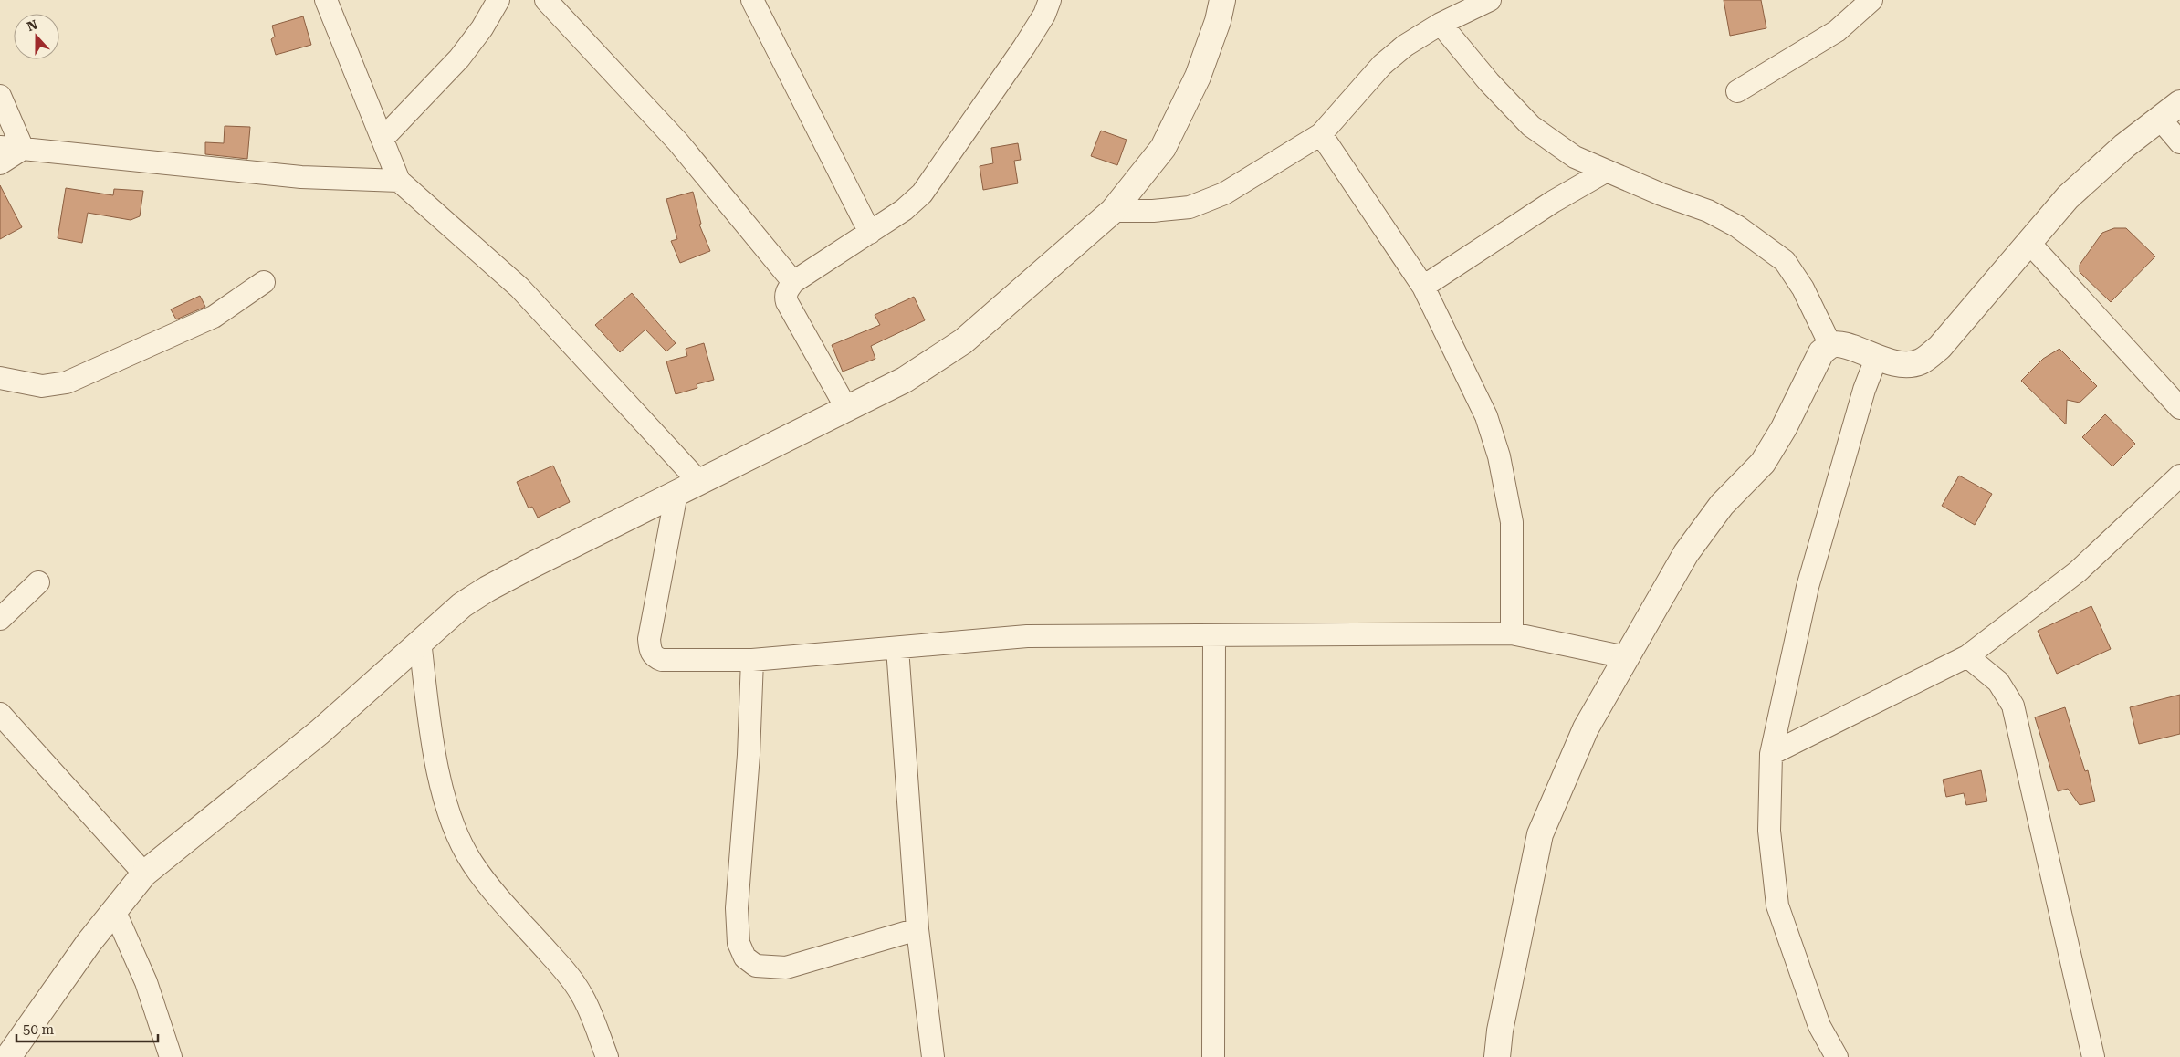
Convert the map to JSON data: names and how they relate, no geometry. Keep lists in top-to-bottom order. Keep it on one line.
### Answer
{"scale_bar":"50 m","north":"top"}
